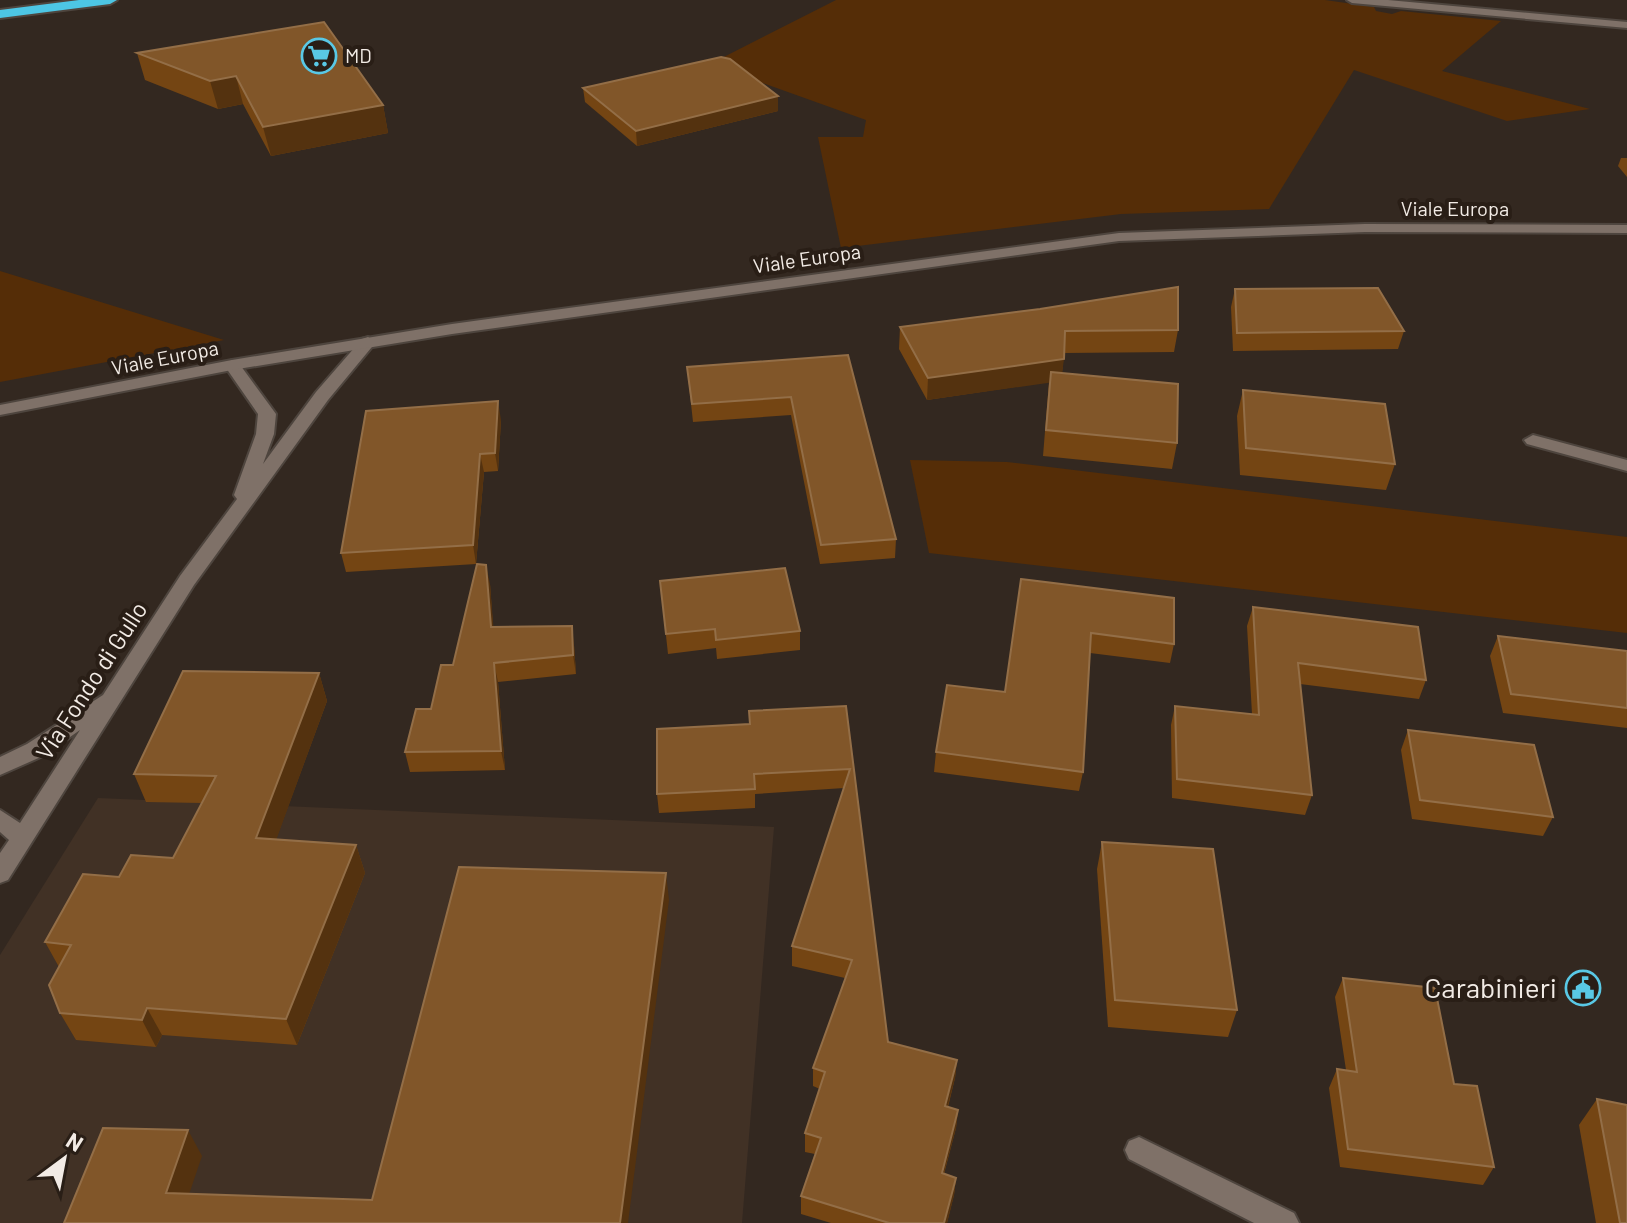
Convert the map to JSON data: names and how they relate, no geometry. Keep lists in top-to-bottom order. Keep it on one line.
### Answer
{"streets":{"main road":["Viale Europa","Via Fondo di Gullo"]},"crossings":[["Viale Europa","Via Fondo di Gullo"]],"places":{"supermarket":["MD"],"public building":["Carabinieri"]},"north":"top right"}
